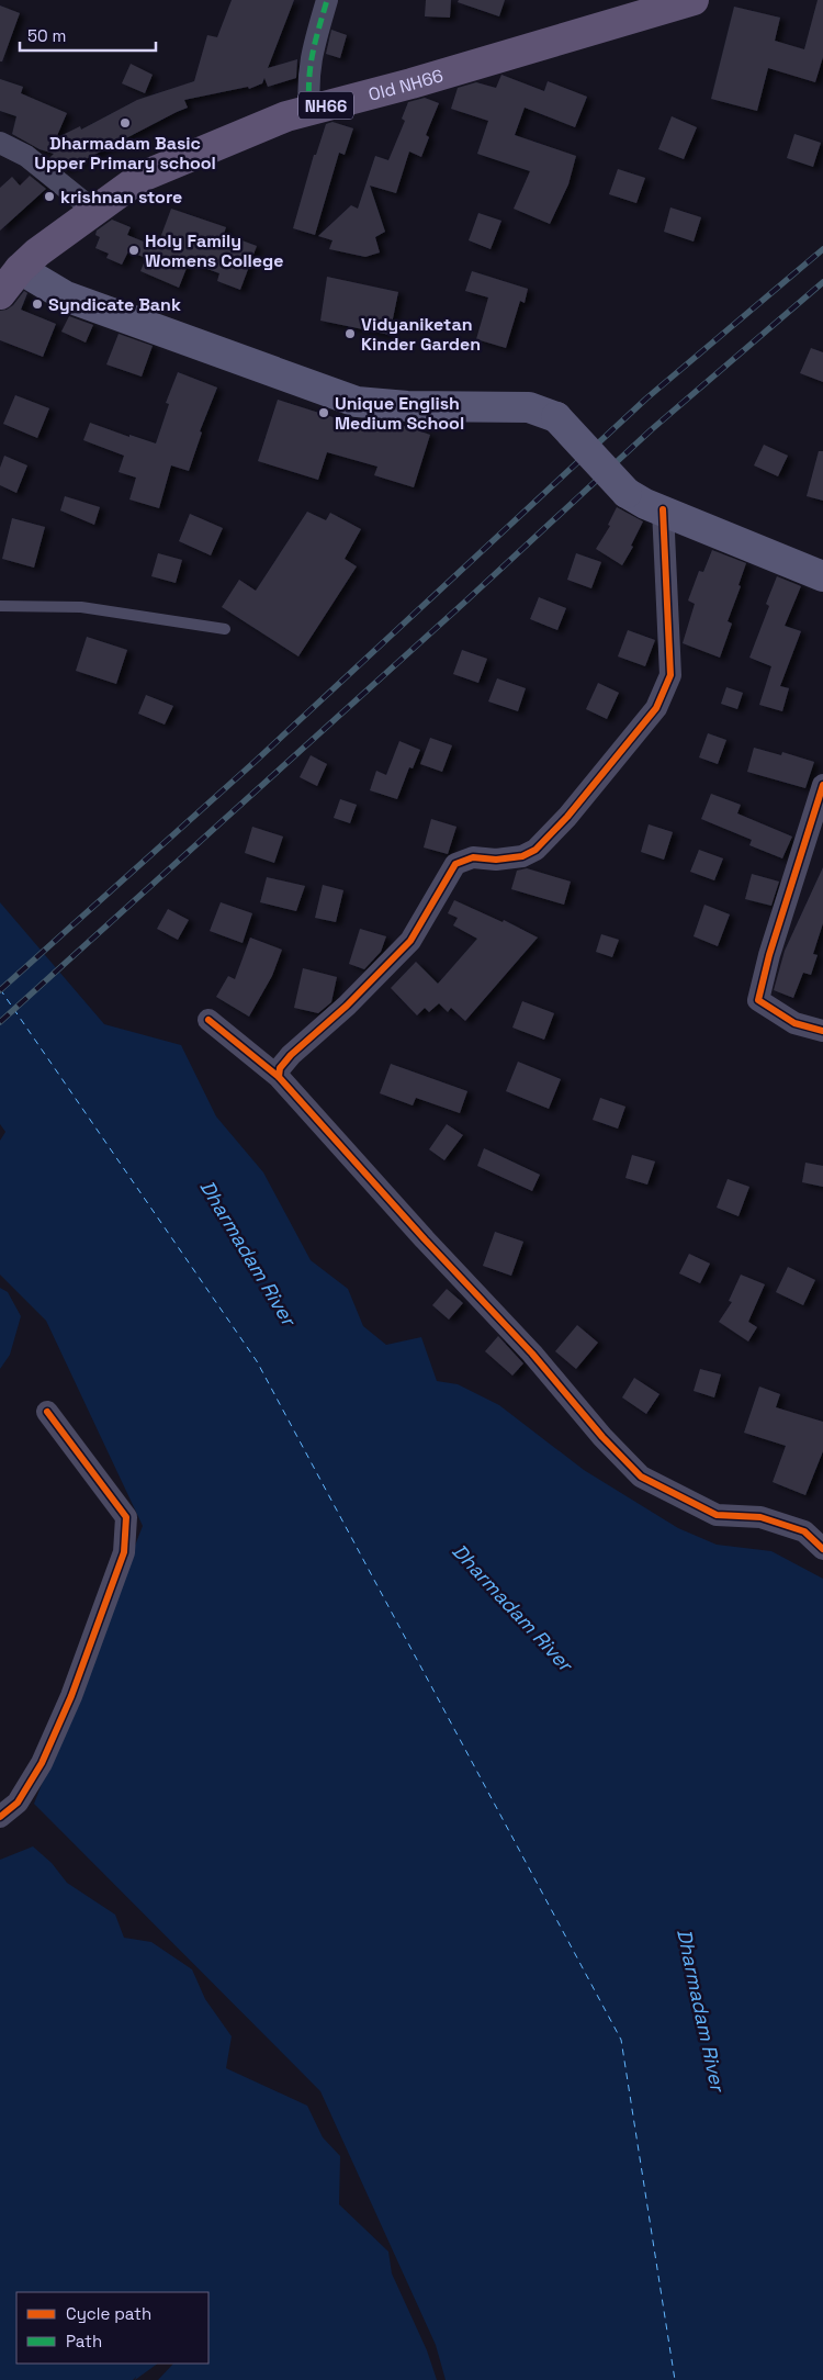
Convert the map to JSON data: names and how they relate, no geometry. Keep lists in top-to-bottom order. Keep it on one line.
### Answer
{"streets":{"main road":["Old NH66","NH66"]},"water":["Dharmadam River"],"places":["Dharmadam Basic Upper Primary school","krishnan store","Holy Family Womens College","Syndicate Bank","Vidyaniketan Kinder Garden","Unique English Medium School"],"legend":["Cycle path","Path"],"scale_bar":"50 m"}
